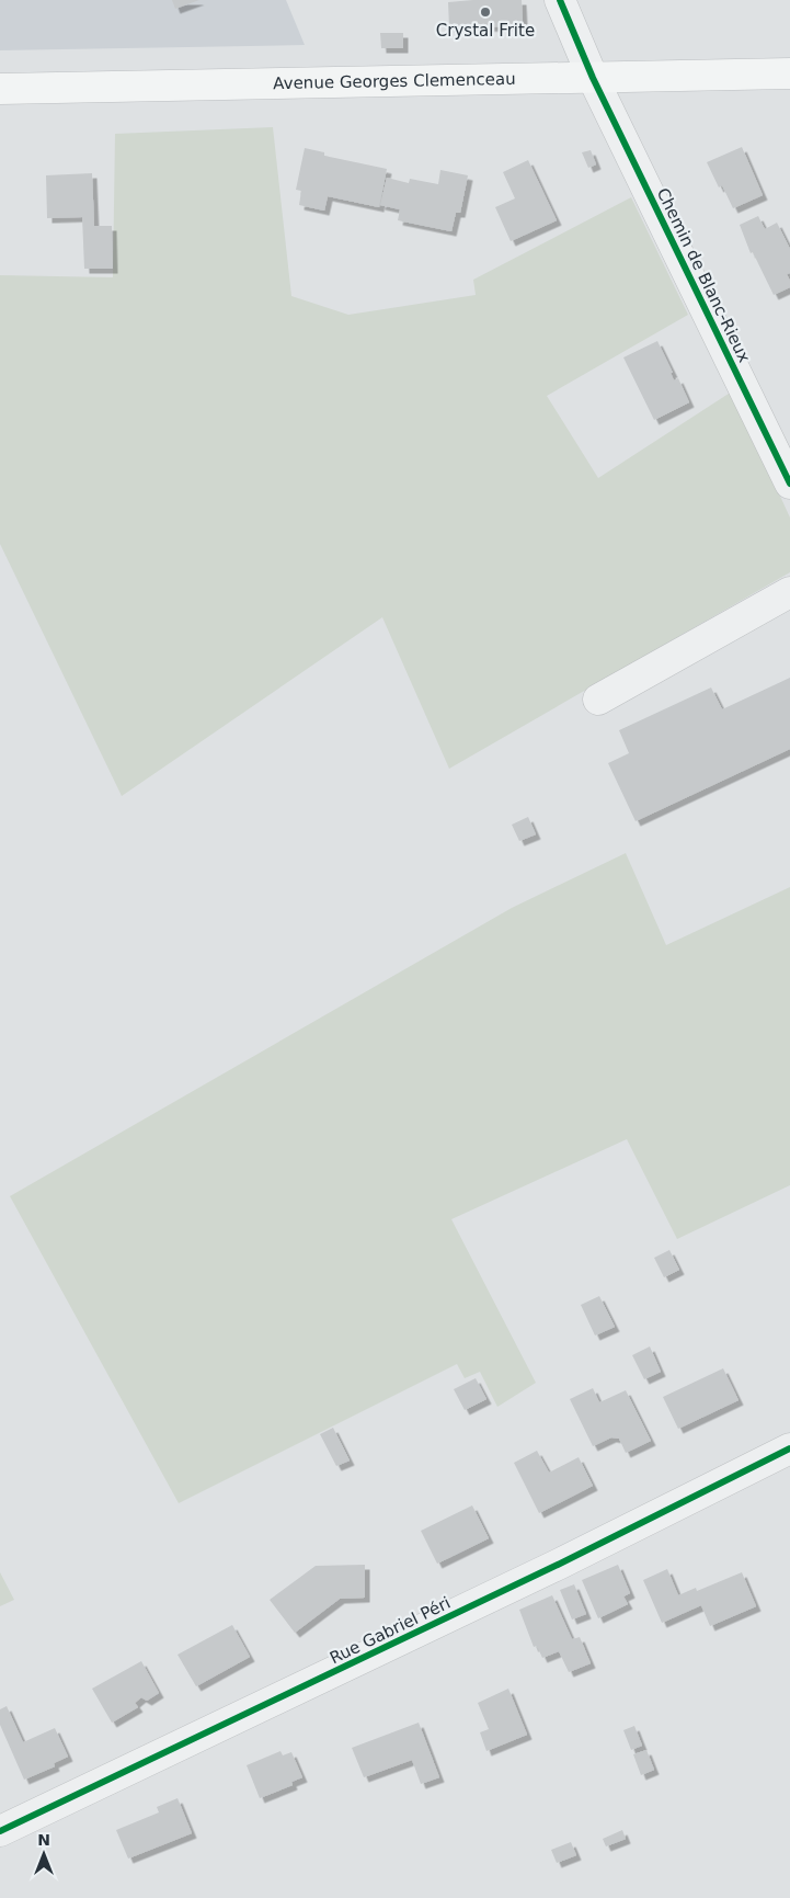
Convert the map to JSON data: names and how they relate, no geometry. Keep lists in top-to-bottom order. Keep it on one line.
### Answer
{"streets":{"main road":["Avenue Georges Clemenceau"],"street":["Chemin de Blanc-Rieux","Rue Gabriel Péri"]},"crossings":[["Avenue Georges Clemenceau","Chemin de Blanc-Rieux"]],"places":["Crystal Frite"],"north":"top"}
